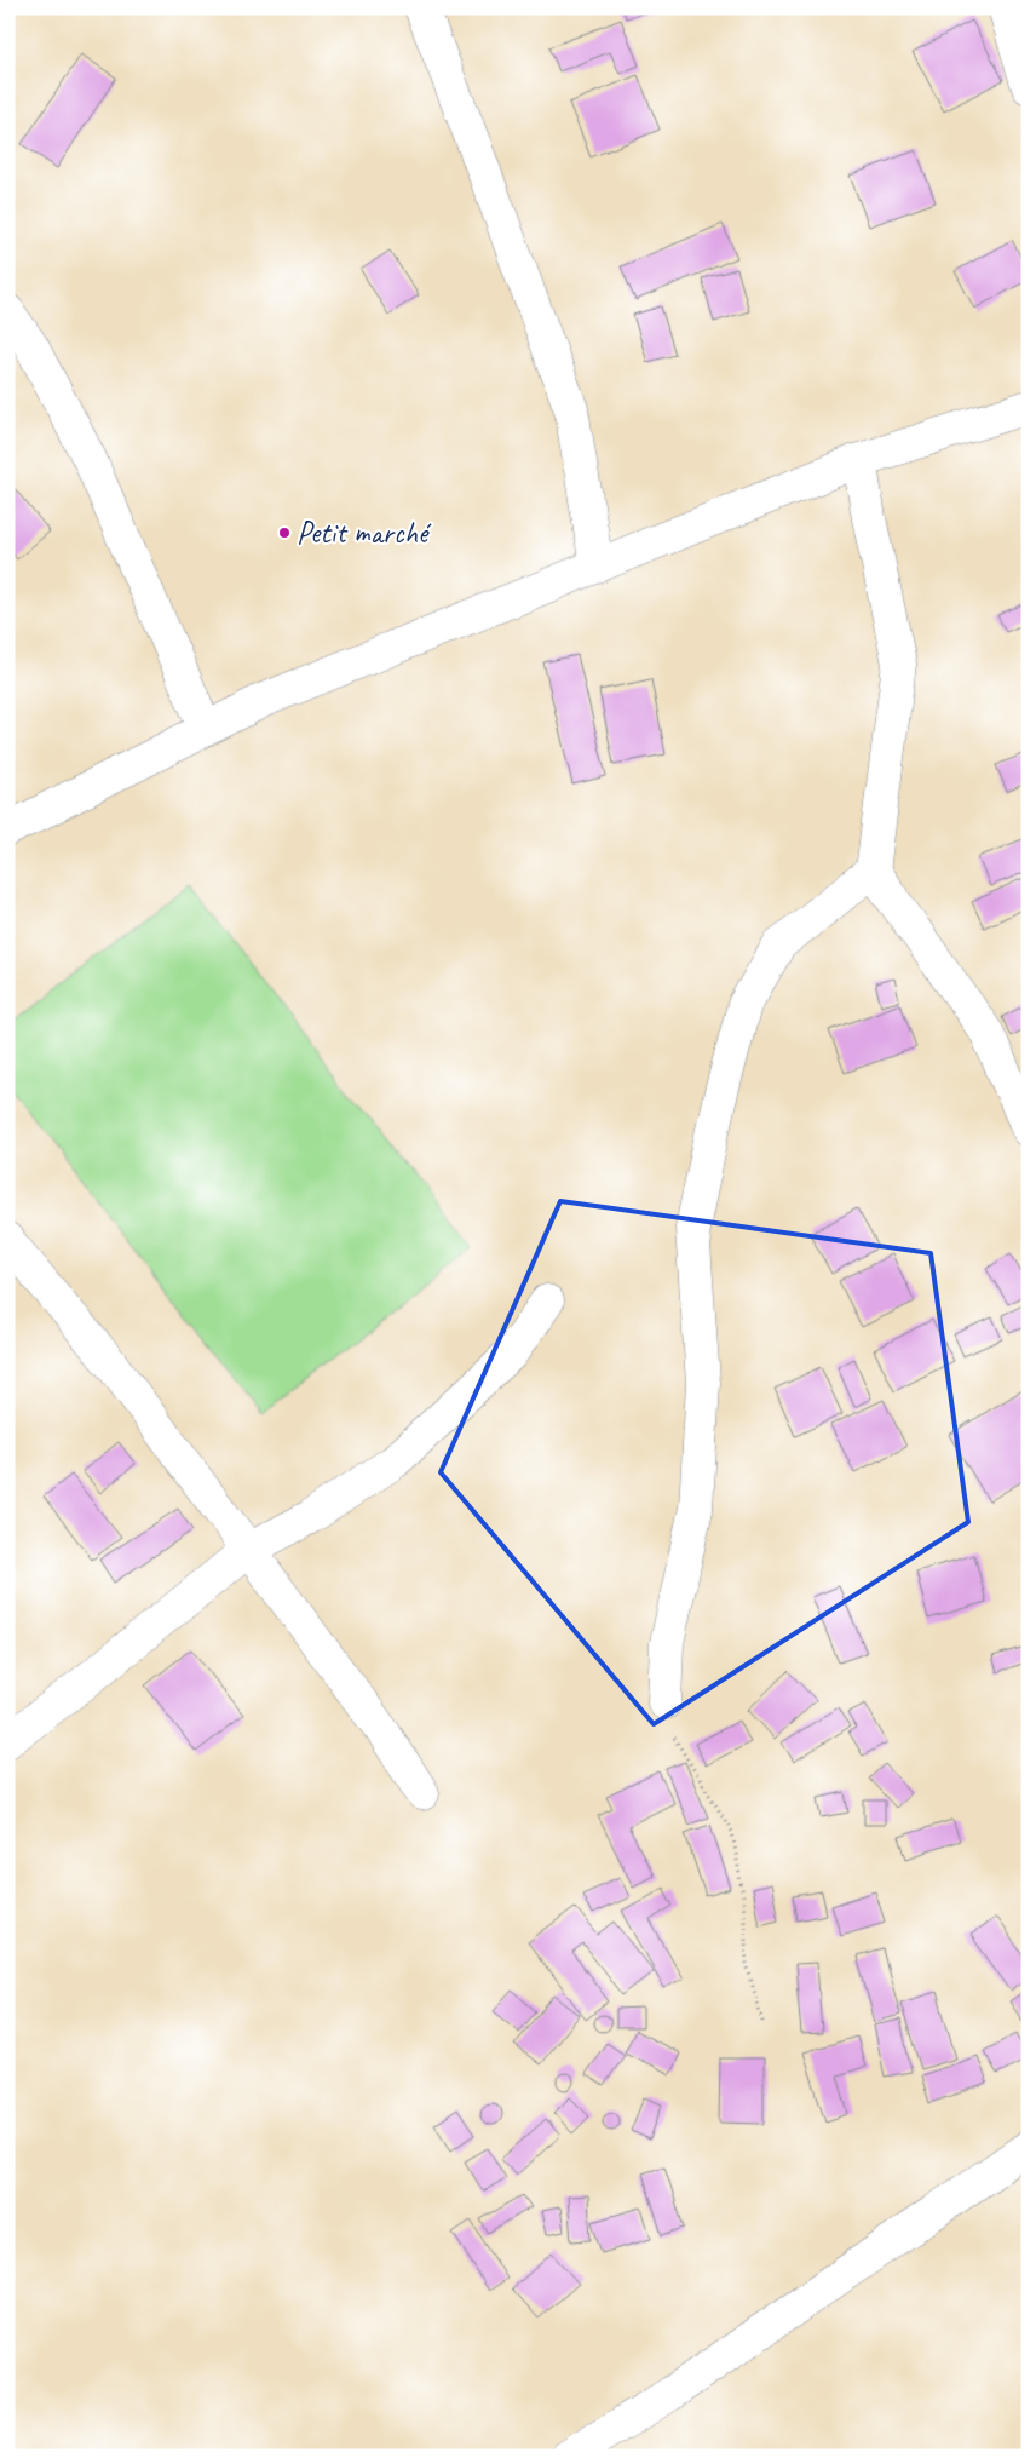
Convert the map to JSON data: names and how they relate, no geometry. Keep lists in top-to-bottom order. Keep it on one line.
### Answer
{"places":["Petit marché"]}
